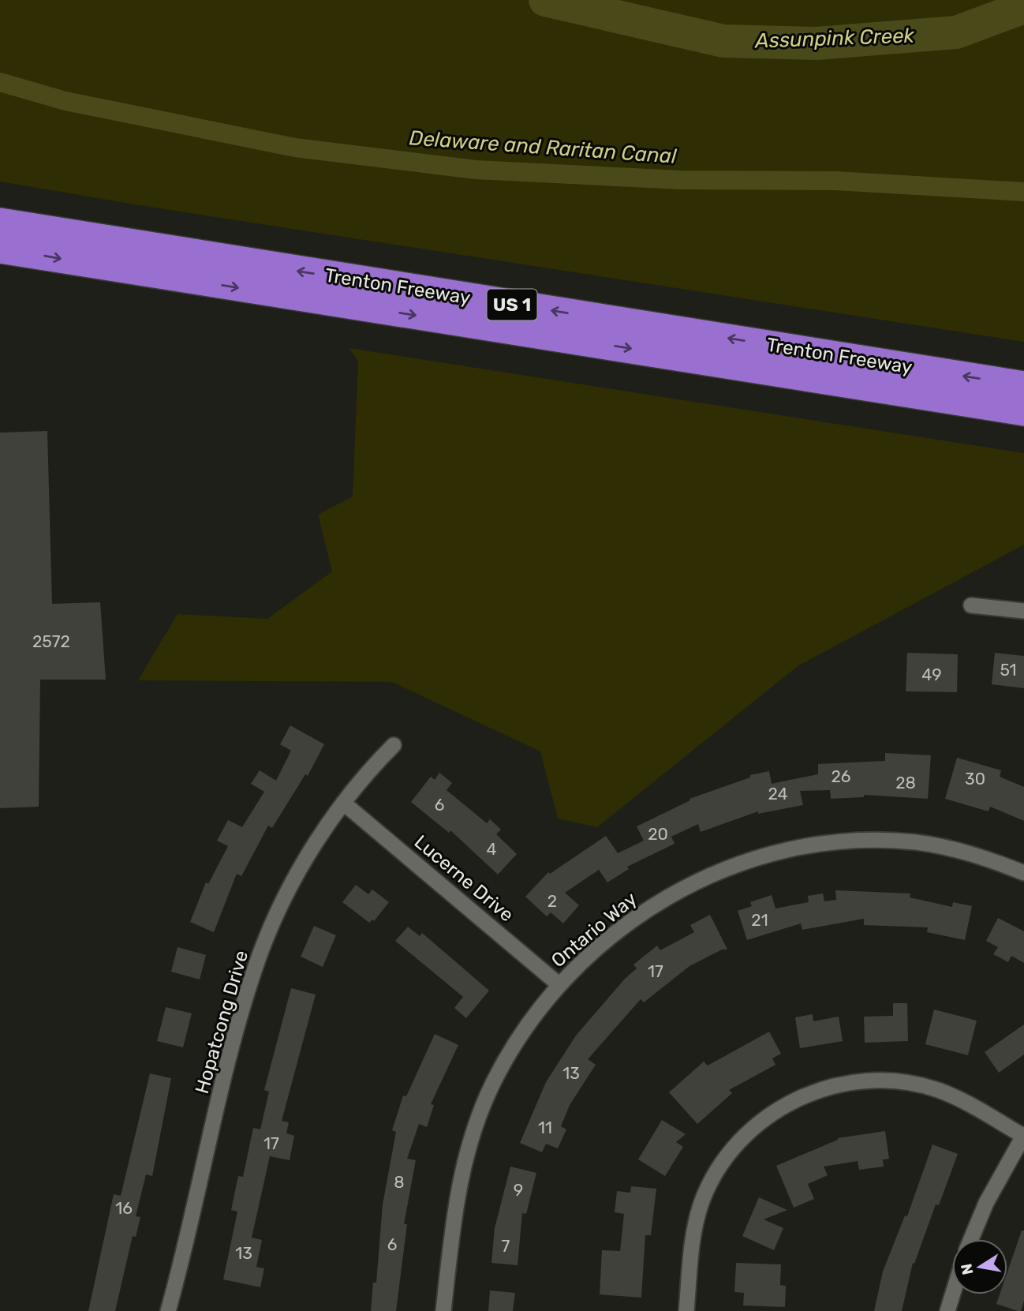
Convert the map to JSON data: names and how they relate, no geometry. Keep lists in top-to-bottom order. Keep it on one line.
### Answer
{"streets":{"highway":["Trenton Freeway","US 1"],"street":["Lucerne Drive","Ontario Way","Hopatcong Drive"]},"crossings":[["Lucerne Drive","Ontario Way"],["Lucerne Drive","Hopatcong Drive"]],"water":["Assunpink Creek","Delaware and Raritan Canal"],"house_numbers":["2572","51","49","26","30","28","24","6","20","4","2","21","17","13","11","17","8","9","16","6","7","13"],"north":"left"}
